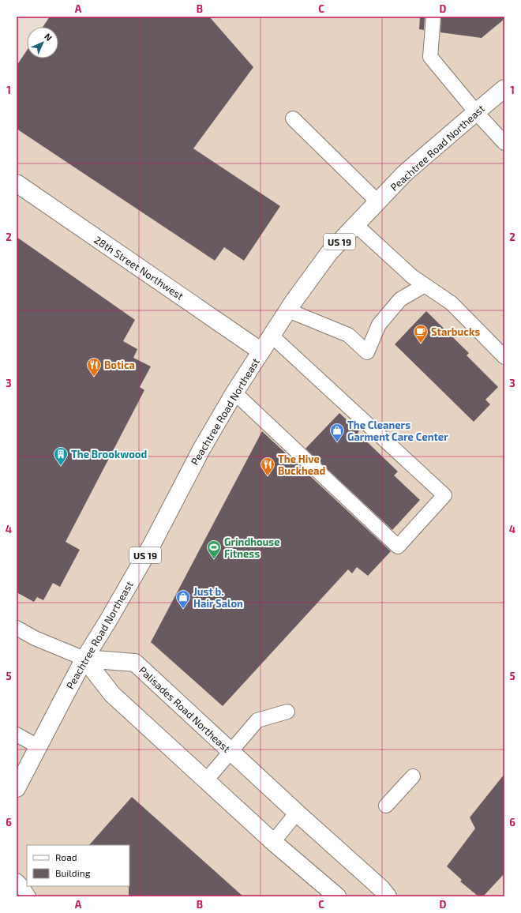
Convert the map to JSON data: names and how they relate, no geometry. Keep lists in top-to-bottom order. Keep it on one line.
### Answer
{"streets":{"main road":["Peachtree Road Northeast","US 19","28th Street Northwest","Palisades Road Northeast"]},"crossings":[["Peachtree Road Northeast","28th Street Northwest"],["Peachtree Road Northeast","Palisades Road Northeast"]],"places":{"cafe":["Starbucks"],"restaurant":["Botica","The Hive Buckhead"],"shop":["The Cleaners Garment Care Center","Just b. Hair Salon"],"building":["The Brookwood"],"sports":["Grindhouse Fitness"]},"legend":["Road","Building"],"north":"top right","grid":{"columns":["A","B","C","D"],"rows":["1","2","3","4","5","6"]}}
